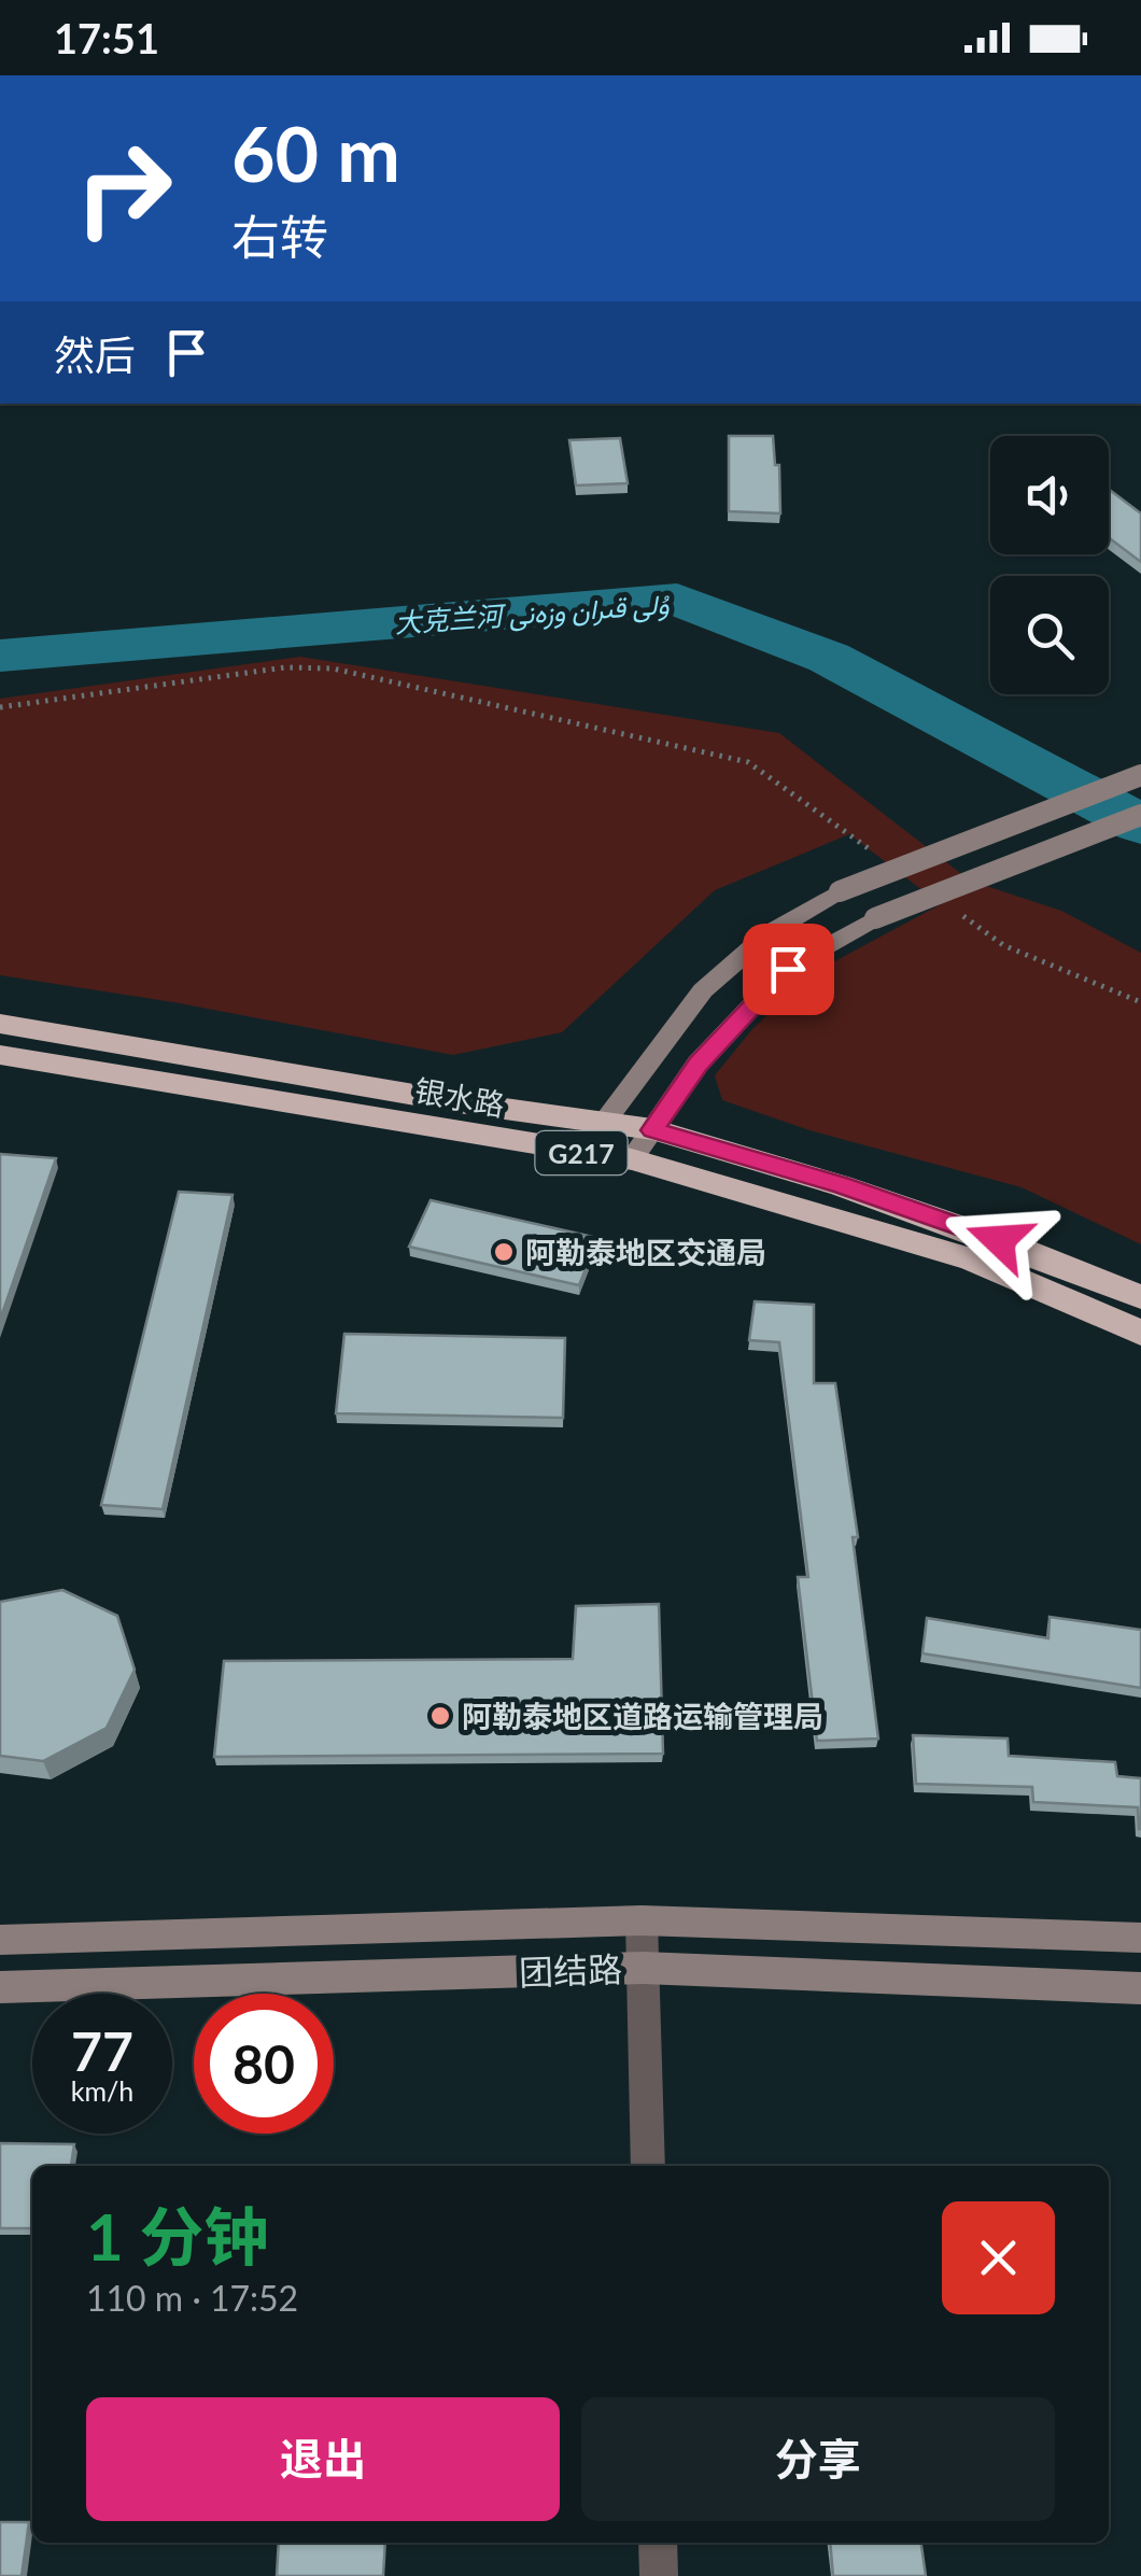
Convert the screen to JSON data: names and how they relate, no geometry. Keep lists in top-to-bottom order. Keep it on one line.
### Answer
{"streets":{"highway":["银水路","G217"],"main road":["团结路"]},"water":["大克兰河 ۇلى قىران وزەنى"],"places":["阿勒泰地区交通局","阿勒泰地区道路运输管理局"],"page":{"status":"17:51","turn":["60 m","右转"],"then":"然后","speed":"77 km/h","limit":"80","heading":["1 分钟","110 m · 17:52"],"buttons":["退出","分享"]}}
